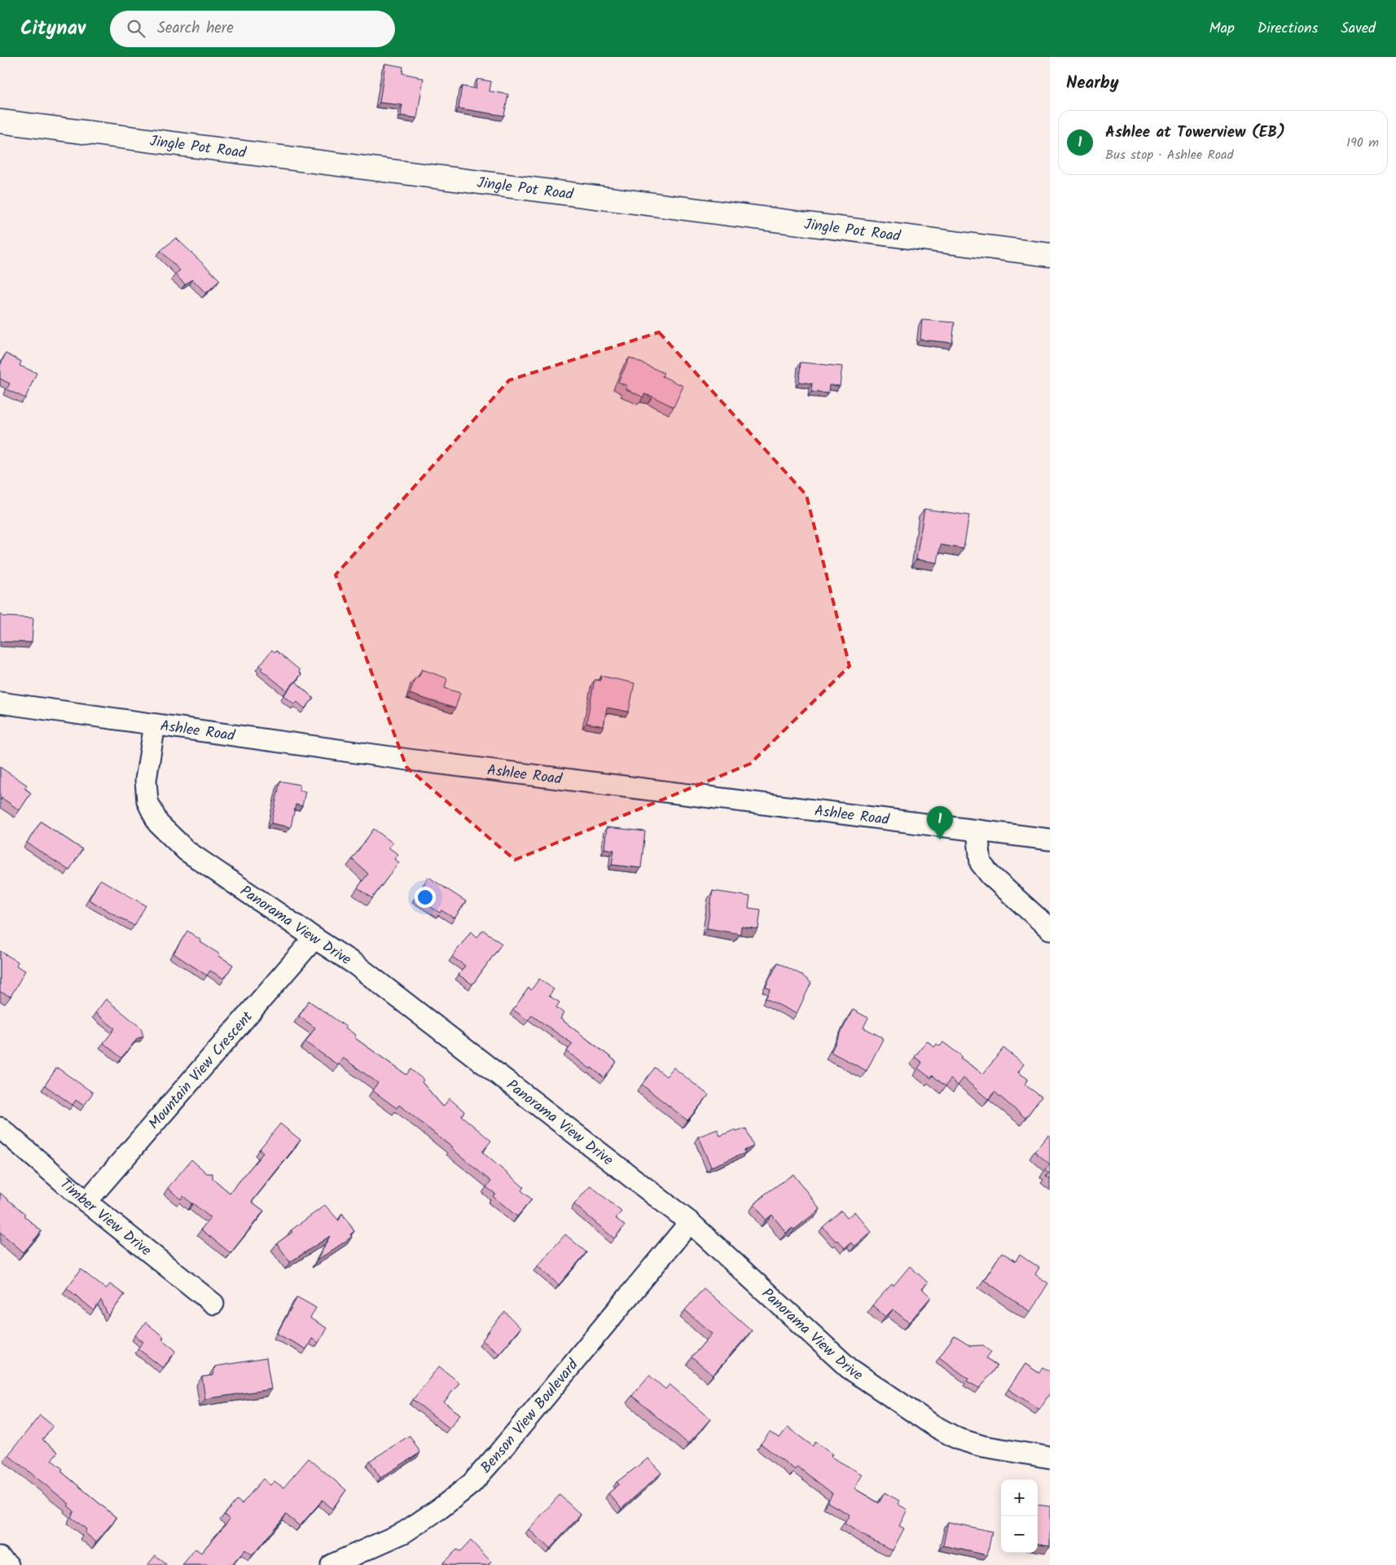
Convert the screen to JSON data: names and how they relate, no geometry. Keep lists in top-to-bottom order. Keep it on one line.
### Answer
{"streets":{"street":["Jingle Pot Road","Ashlee Road","Panorama View Drive","Mountain View Crescent","Timber View Drive","Benson View Boulevard"]},"crossings":[["Ashlee Road","Panorama View Drive"],["Panorama View Drive","Mountain View Crescent"],["Panorama View Drive","Benson View Boulevard"],["Mountain View Crescent","Timber View Drive"]],"page":{"header":"Citynav","search":"Search here","nav":["Map","Directions","Saved"],"heading":"Nearby","list":[{"mark":"1","name":"Ashlee at Towerview (EB)","note":"Bus stop · Ashlee Road","value":"190 m"}],"pins":"1","map_buttons":["+","−"]}}
